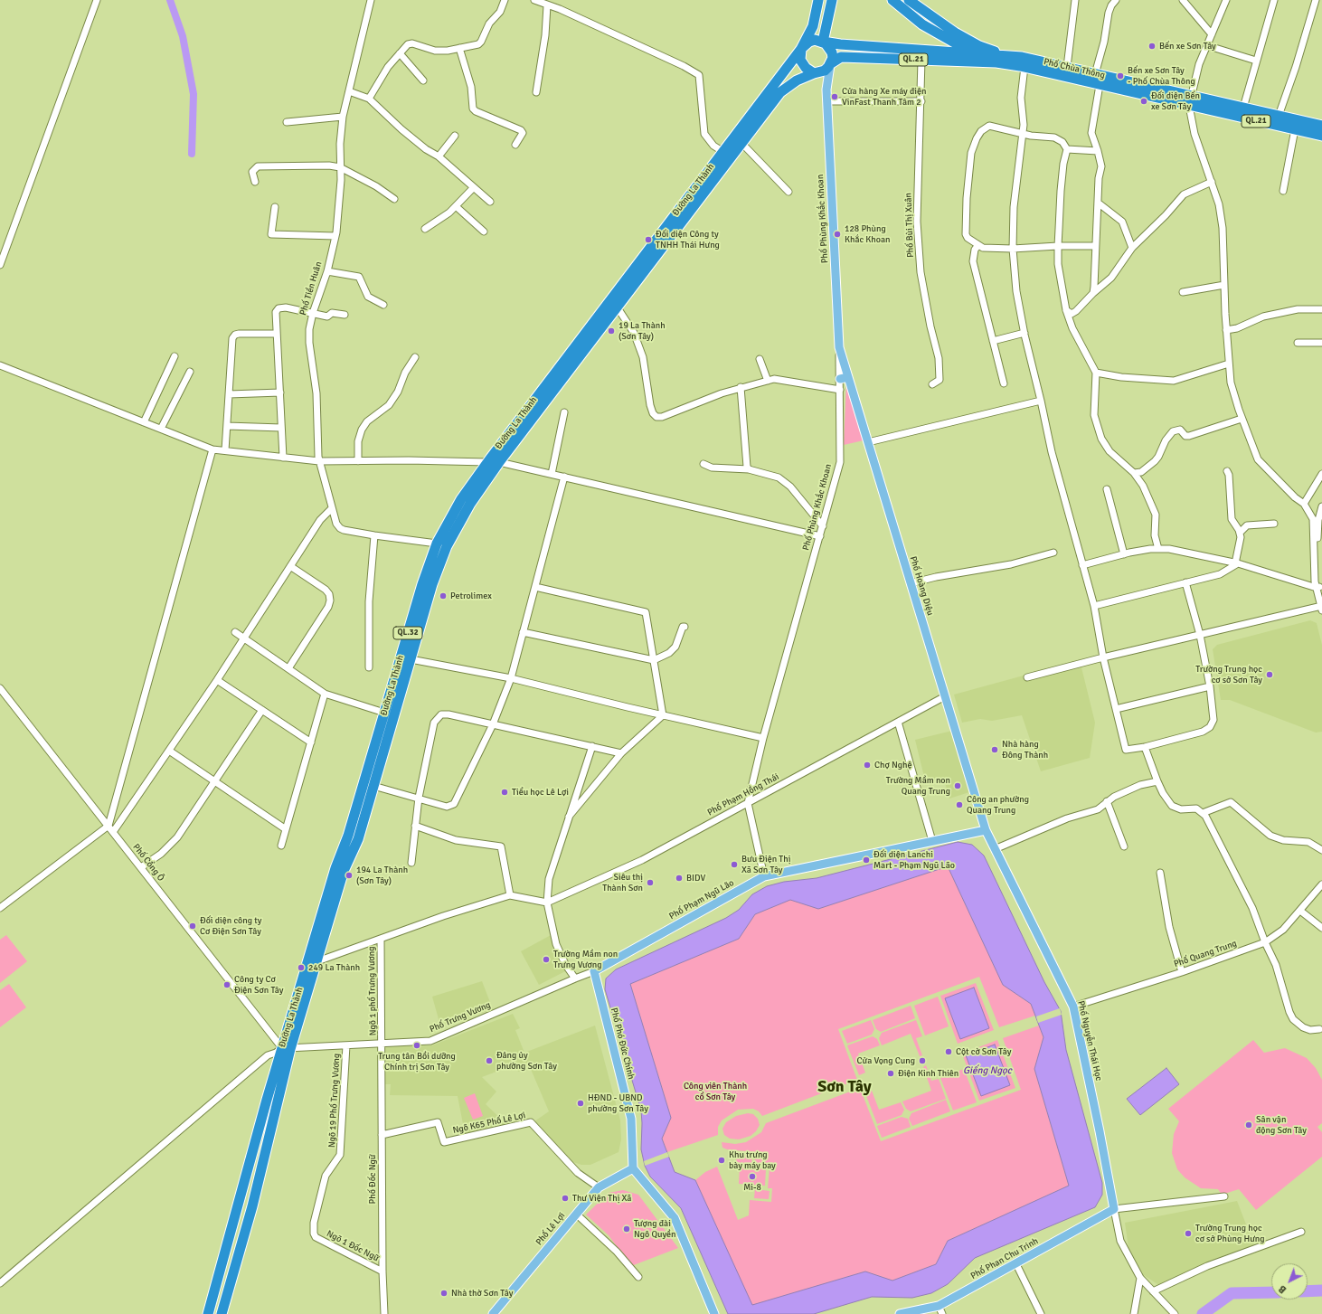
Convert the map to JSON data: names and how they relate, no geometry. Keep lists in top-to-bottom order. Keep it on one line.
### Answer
{"streets":{"highway":["QL.21","Phố Chùa Thông","Đường La Thành","QL.32"],"main road":["Phố Phùng Khắc Khoan","Phố Hoàng Diệu","Phố Phạm Ngũ Lão","Phố Nguyễn Thái Học","Phố Phó Đức Chính","Phố Lê Lợi","Phố Phan Chu Trinh"],"street":["Phố Bùi Thị Xuân","Phố Tiền Huân","Phố Phạm Hồng Thái","Phố Cổng Ô","Phố Quang Trung","Ngõ 1 phố Trưng Vương","Phố Trưng Vương","Ngõ 19 Phố Trưng Vương","Ngõ K65 Phố Lê Lợi","Phố Đốc Ngữ","Ngõ 1 Đốc Ngữ"]},"crossings":[["Phố Chùa Thông","Đường La Thành"],["Phố Chùa Thông","Phố Bùi Thị Xuân"],["Phố Chùa Thông","QL.32"],["Đường La Thành","Phố Tiền Huân"],["Đường La Thành","QL.32"],["Đường La Thành","Phố Cổng Ô"],["Đường La Thành","Phố Trưng Vương"],["Phố Phùng Khắc Khoan","Phố Hoàng Diệu"],["Phố Phùng Khắc Khoan","Phố Phạm Hồng Thái"],["Phố Phùng Khắc Khoan","Phố Phạm Ngũ Lão"],["Phố Hoàng Diệu","Phố Phạm Hồng Thái"],["Phố Hoàng Diệu","Phố Phạm Ngũ Lão"],["Phố Hoàng Diệu","Phố Nguyễn Thái Học"],["Phố Cổng Ô","Phố Trưng Vương"],["Phố Phạm Ngũ Lão","Phố Trưng Vương"],["Phố Phạm Ngũ Lão","Phố Nguyễn Thái Học"],["Phố Phạm Ngũ Lão","Phố Phó Đức Chính"],["Phố Quang Trung","Phố Nguyễn Thái Học"],["Ngõ 1 phố Trưng Vương","Phố Trưng Vương"],["Ngõ 1 phố Trưng Vương","Phố Đốc Ngữ"],["Phố Trưng Vương","Phố Phó Đức Chính"],["Phố Trưng Vương","Ngõ 19 Phố Trưng Vương"],["Phố Trưng Vương","Phố Đốc Ngữ"],["Phố Nguyễn Thái Học","Phố Phan Chu Trinh"],["Phố Phó Đức Chính","Phố Lê Lợi"],["Ngõ 19 Phố Trưng Vương","Ngõ 1 Đốc Ngữ"],["Ngõ K65 Phố Lê Lợi","Phố Đốc Ngữ"],["Ngõ K65 Phố Lê Lợi","Phố Lê Lợi"],["Phố Đốc Ngữ","Ngõ 1 Đốc Ngữ"]],"districts":["Sơn Tây"],"water":["Giếng Ngọc"],"parks":["Công viên Thành cổ Sơn Tây"],"places":["Bến xe Sơn Tây","Bến xe Sơn Tây - Phố Chùa Thông","Cửa hàng Xe máy điện VinFast Thanh Tâm 2","Đối diện Bến xe Sơn Tây","128 Phùng Khắc Khoan","Đối diện Công ty TNHH Thái Hưng","19 La Thành (Sơn Tây)","Petrolimex","Trường Trung học cơ sở Sơn Tây","Nhà hàng Đông Thành","Chợ Nghệ","Trường Mầm non Quang Trung","Tiểu học Lê Lợi","Công an phường Quang Trung","Đối diện Lanchi Mart - Phạm Ngũ Lão","Bưu Điện Thị Xã Sơn Tây","194 La Thành (Sơn Tây)","BIDV","Siêu thị Thành Sơn","Đối diện công ty Cơ Điện Sơn Tây","Trường Mầm non Trưng Vương","249 La Thành","Công ty Cơ Điện Sơn Tây","Trung tân Bồi dưỡng Chính trị Sơn Tây","Cột cờ Sơn Tây","Đảng ủy phường Sơn Tây","Cửa Vọng Cung","Điện Kinh Thiên","HĐND - UBND phường Sơn Tây","Sân vận động Sơn Tây","Khu trưng bày máy bay","Mi-8","Thư Viện Thị Xã","Tượng đài Ngô Quyền","Trường Trung học cơ sở Phùng Hưng","Nhà thờ Sơn Tây"],"north":"bottom left"}
